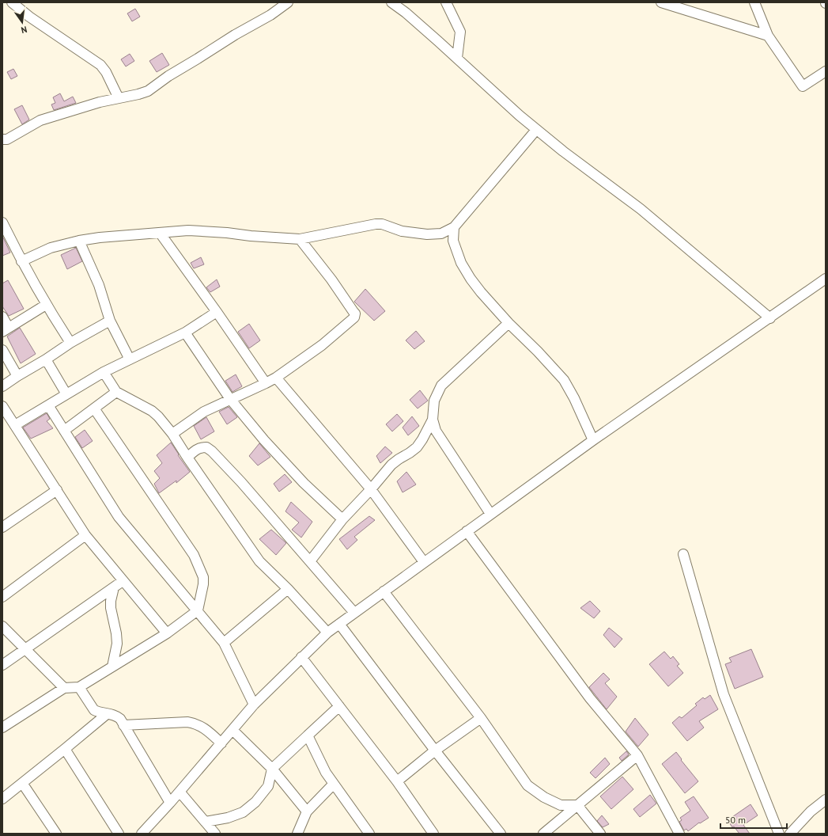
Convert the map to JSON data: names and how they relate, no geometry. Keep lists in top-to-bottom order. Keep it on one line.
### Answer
{"scale_bar":"50 m","north":"bottom"}
